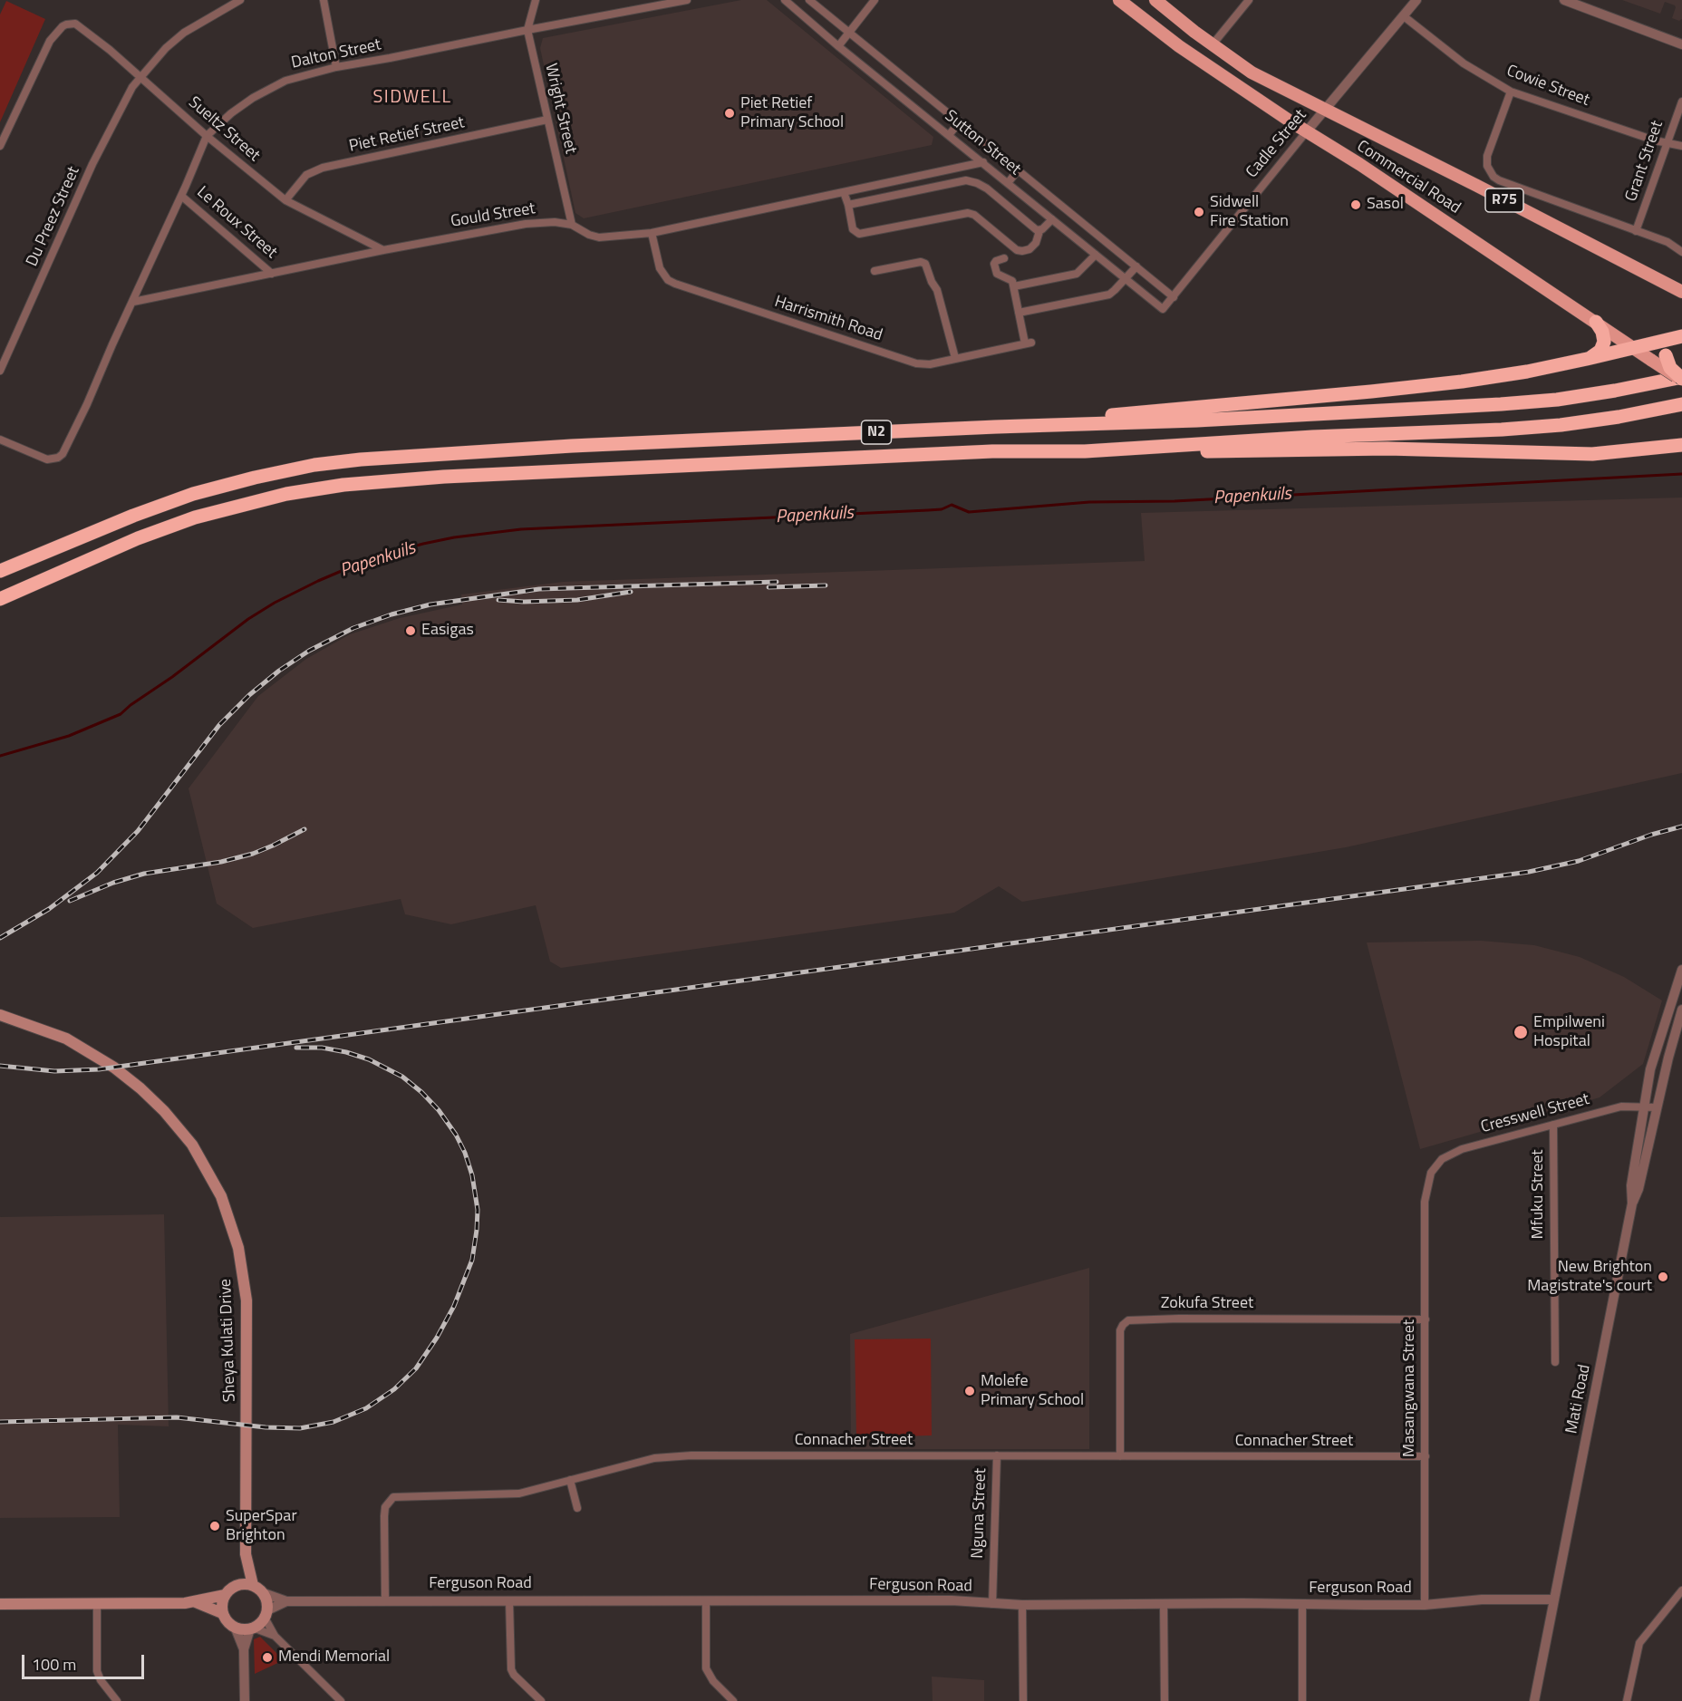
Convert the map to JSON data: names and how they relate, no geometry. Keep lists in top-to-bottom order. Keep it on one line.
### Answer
{"streets":{"highway":["N2"],"main road":["Commercial Road","R75","Sheya Kulati Drive"],"street":["Dalton Street","Cowie Street","Wright Street","Sueltz Street","Piet Retief Street","Sutton Street","Cadle Street","Grant Street","Gould Street","Du Preez Street","Le Roux Street","Harrismith Road","Cresswell Street","Mfuku Street","Zokufa Street","Masangwana Street","Mati Road","Connacher Street","Nguna Street","Ferguson Road"]},"crossings":[["Dalton Street","Wright Street"],["Dalton Street","Sueltz Street"],["Dalton Street","Gould Street"],["Dalton Street","Le Roux Street"],["Cowie Street","Cadle Street"],["Cowie Street","Grant Street"],["Wright Street","Piet Retief Street"],["Wright Street","Gould Street"],["Sueltz Street","Piet Retief Street"],["Sueltz Street","Gould Street"],["Sueltz Street","Du Preez Street"],["Sutton Street","Cadle Street"],["Sutton Street","Gould Street"],["Cadle Street","Commercial Road"],["Gould Street","Le Roux Street"],["Gould Street","Harrismith Road"],["Cresswell Street","Mfuku Street"],["Cresswell Street","Masangwana Street"],["Cresswell Street","Mati Road"],["Zokufa Street","Masangwana Street"],["Zokufa Street","Connacher Street"],["Sheya Kulati Drive","Ferguson Road"],["Masangwana Street","Connacher Street"],["Masangwana Street","Ferguson Road"],["Mati Road","Ferguson Road"],["Connacher Street","Nguna Street"],["Connacher Street","Ferguson Road"],["Nguna Street","Ferguson Road"]],"districts":["SIDWELL"],"water":["Papenkuils"],"places":["Piet Retief Primary School","Sasol","Sidwell Fire Station","Easigas","Empilweni Hospital","New Brighton Magistrate's court","Molefe Primary School","SuperSpar Brighton","Mendi Memorial"],"scale_bar":"100 m"}
